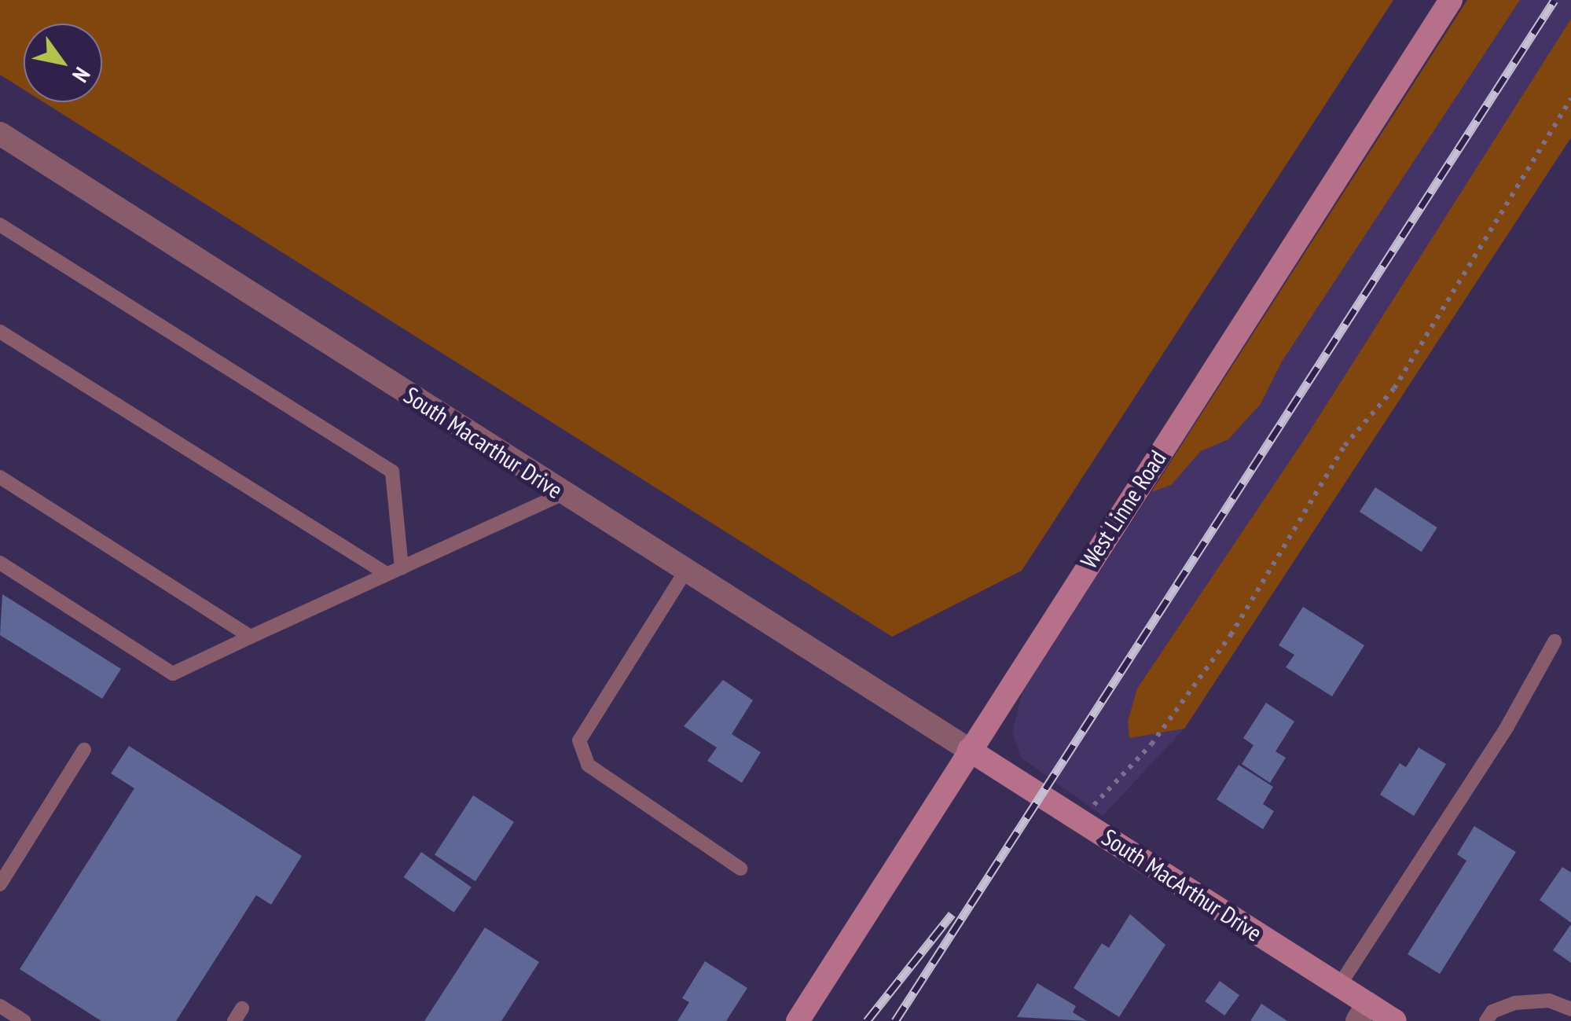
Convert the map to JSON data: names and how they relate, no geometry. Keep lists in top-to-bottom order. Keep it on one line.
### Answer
{"streets":{"street":["South Macarthur Drive","West Linne Road","South MacArthur Drive"]},"crossings":[["South Macarthur Drive","West Linne Road"],["South Macarthur Drive","South MacArthur Drive"],["West Linne Road","South MacArthur Drive"]],"north":"bottom right"}
